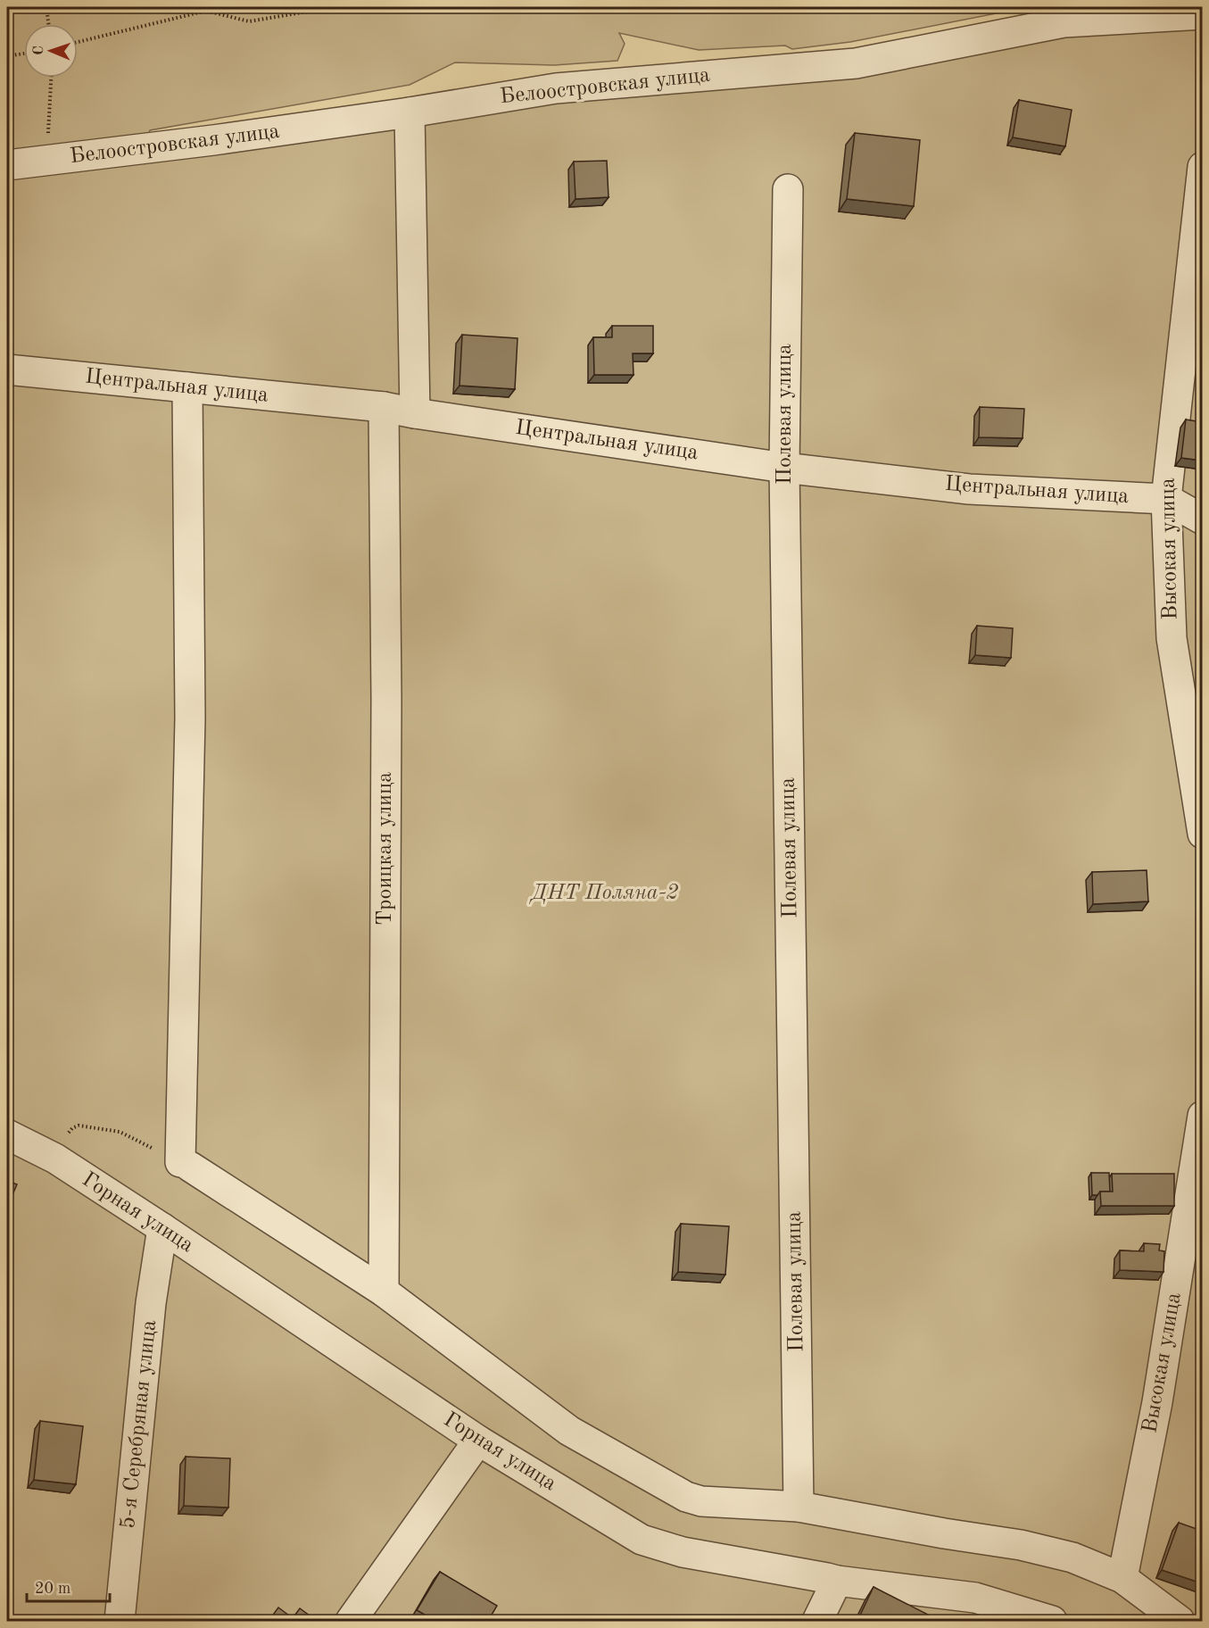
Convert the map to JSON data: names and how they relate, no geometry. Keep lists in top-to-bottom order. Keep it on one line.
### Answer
{"streets":{"street":["Белоостровская улица","Центральная улица","Полевая улица","Высокая улица","Троицкая улица","Горная улица","5-я Серебряная улица"]},"crossings":[["Центральная улица","Полевая улица"],["Центральная улица","Высокая улица"],["Центральная улица","Троицкая улица"],["Горная улица","5-я Серебряная улица"]],"parks":["ДНТ Поляна-2"],"scale_bar":"20 m","north":"left"}
